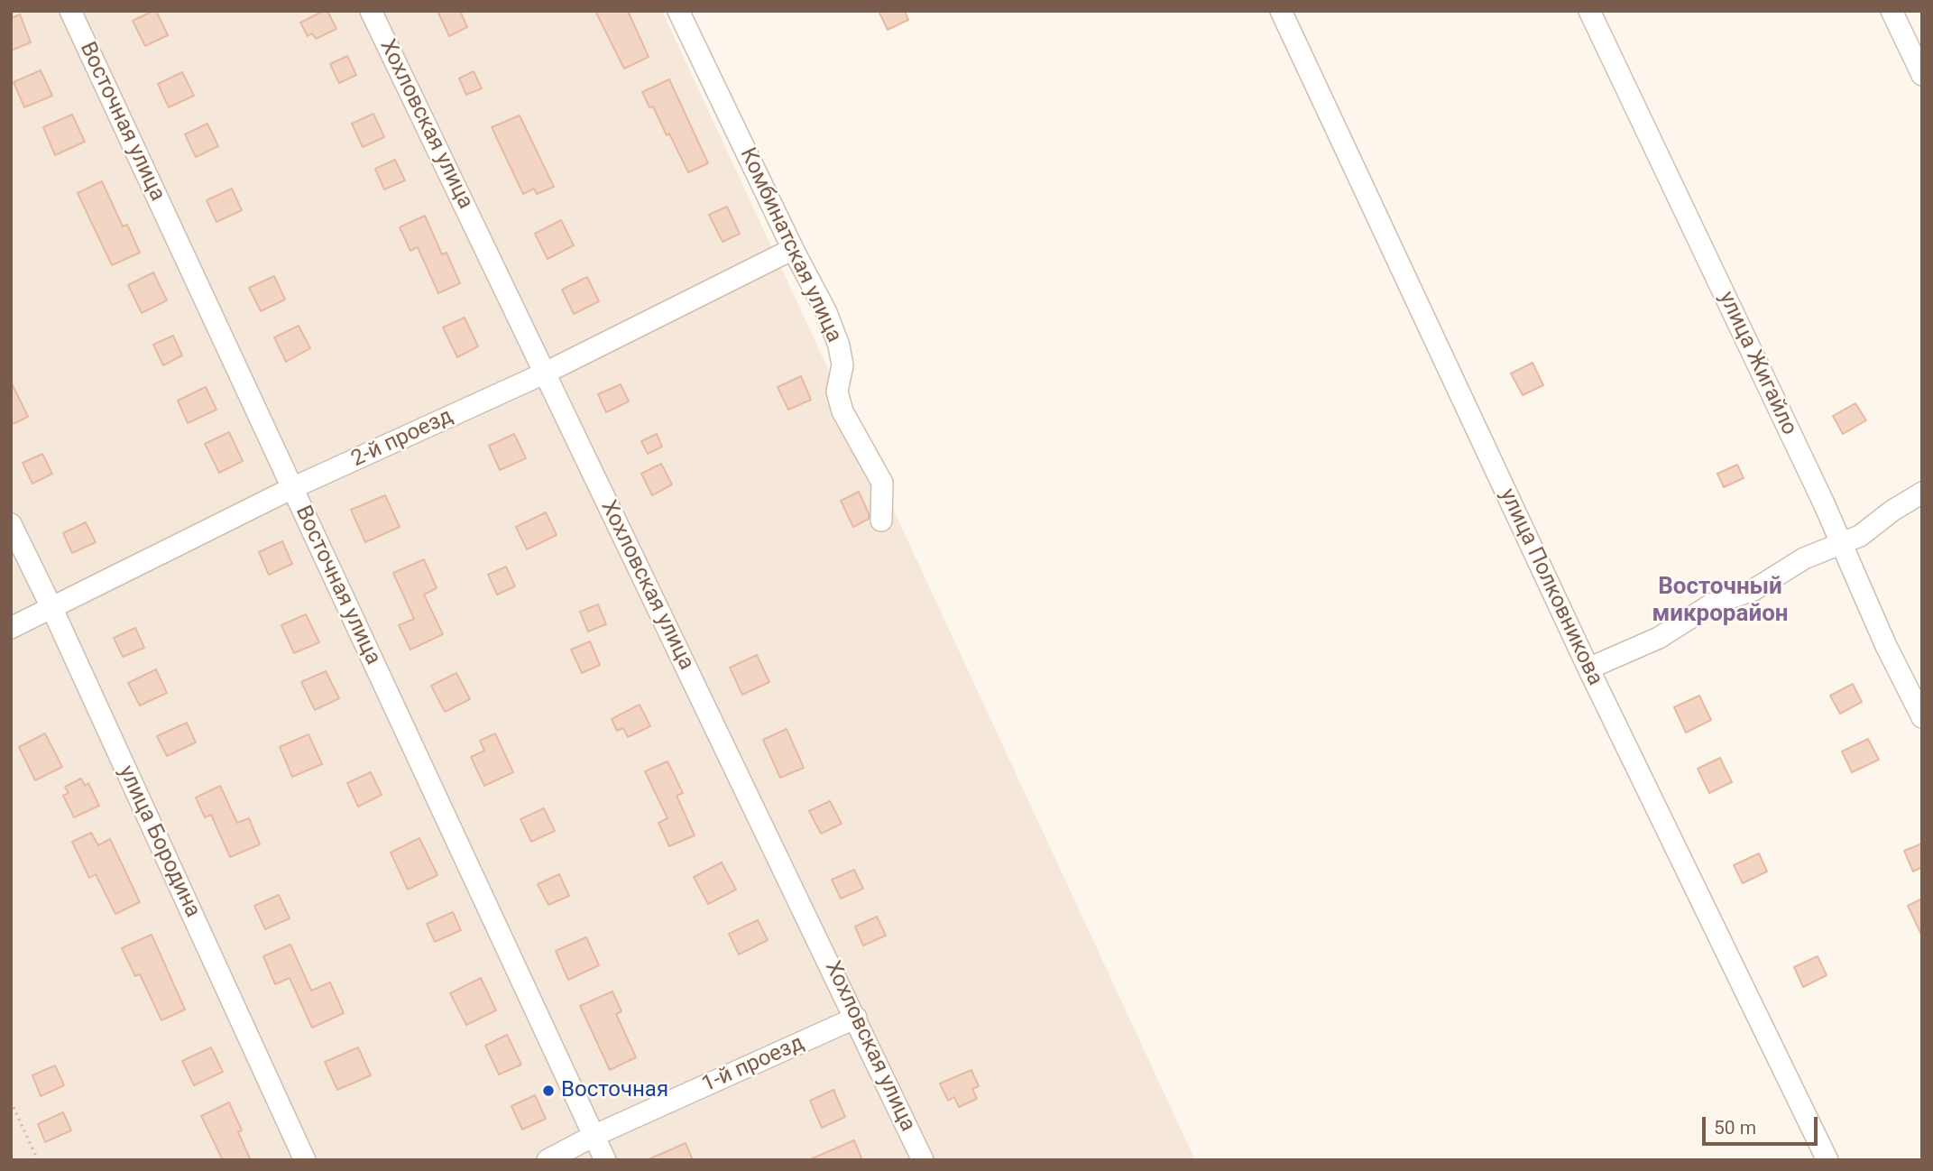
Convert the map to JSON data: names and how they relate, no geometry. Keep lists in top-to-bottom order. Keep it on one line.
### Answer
{"streets":{"street":["Восточная улица","Хохловская улица","Комбинатская улица","улица Жигайло","2-й проезд","улица Полковникова","улица Бородина","1-й проезд"]},"crossings":[["Восточная улица","2-й проезд"],["Восточная улица","1-й проезд"],["Хохловская улица","2-й проезд"],["Хохловская улица","1-й проезд"],["Комбинатская улица","2-й проезд"],["2-й проезд","улица Бородина"]],"districts":["Восточный микрорайон"],"places":["Восточная"],"scale_bar":"50 m"}
